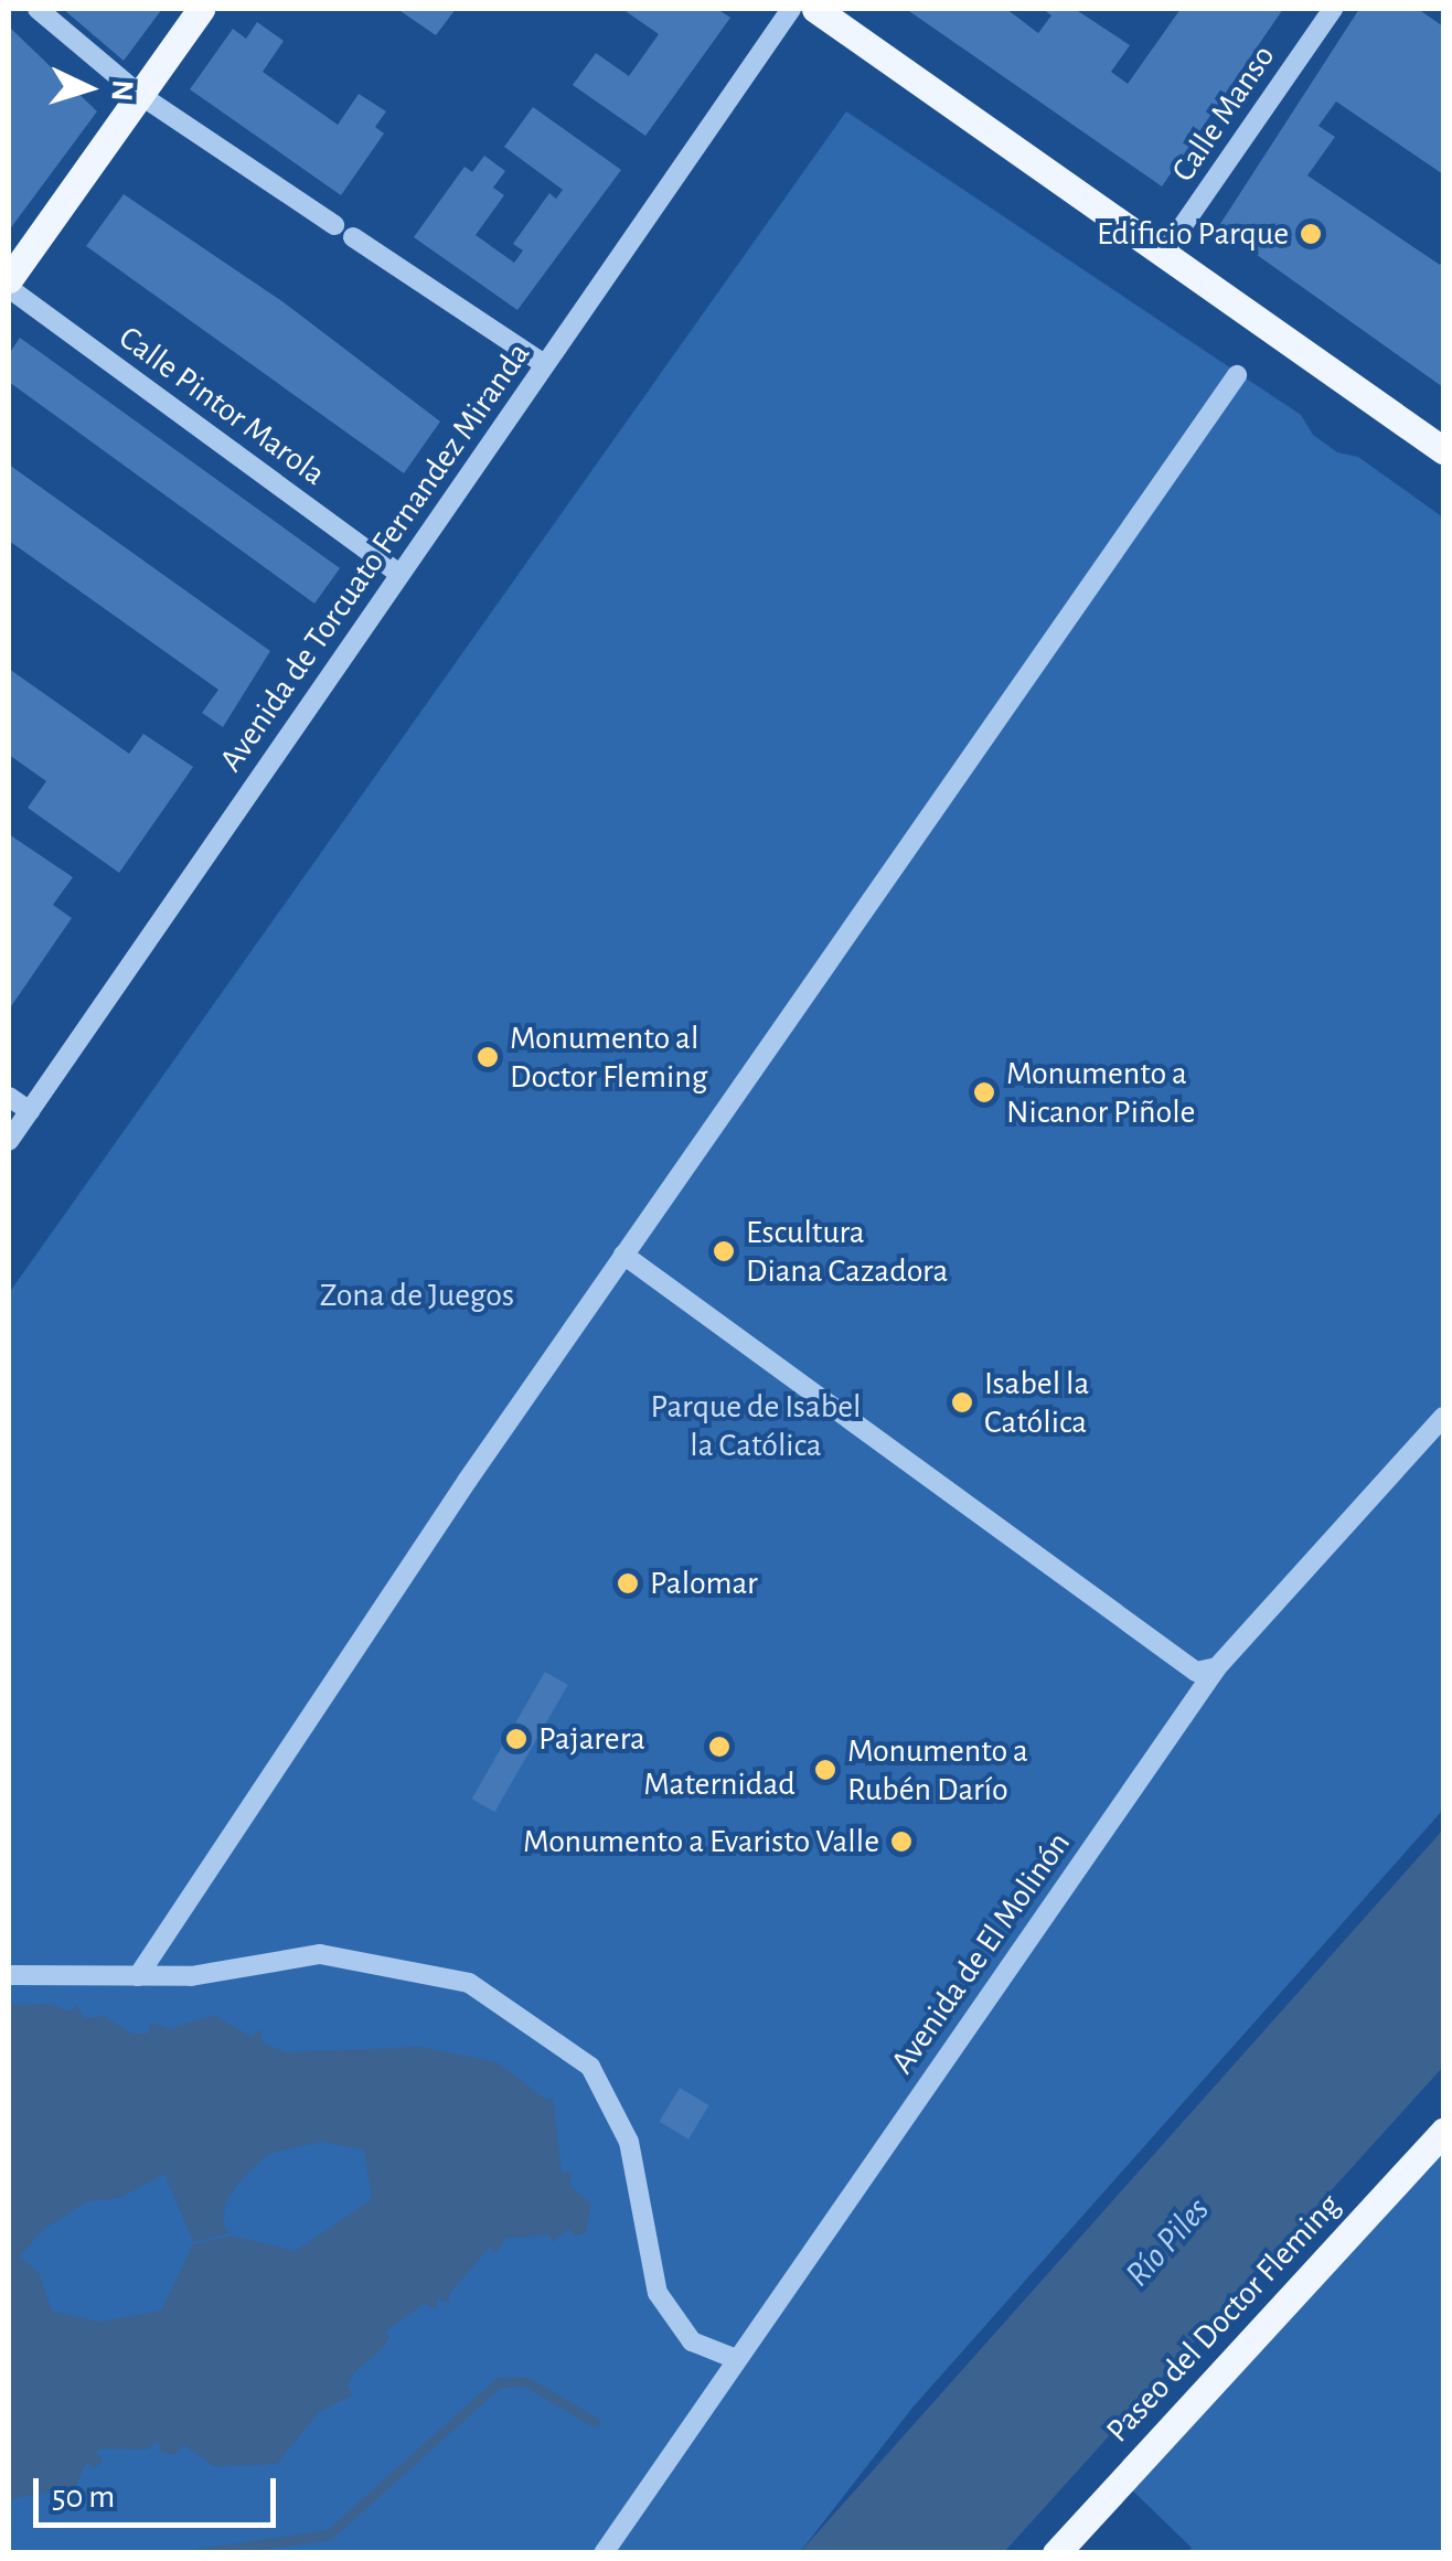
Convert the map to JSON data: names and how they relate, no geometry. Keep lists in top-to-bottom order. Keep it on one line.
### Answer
{"streets":{"main road":["Paseo del Doctor Fleming"],"street":["Calle Manso","Calle Pintor Marola","Avenida de Torcuato Fernandez Miranda","Avenida de El Molinón"]},"crossings":[["Calle Pintor Marola","Avenida de Torcuato Fernandez Miranda"]],"water":["Río Piles"],"parks":["Zona de Juegos","Parque de Isabel la Católica"],"places":["Edificio Parque","Monumento al Doctor Fleming","Monumento a Nicanor Piñole","Escultura Diana Cazadora","Isabel la Católica","Palomar","Pajarera","Maternidad","Monumento a Rubén Darío","Monumento a Evaristo Valle"],"scale_bar":"50 m","north":"right"}
